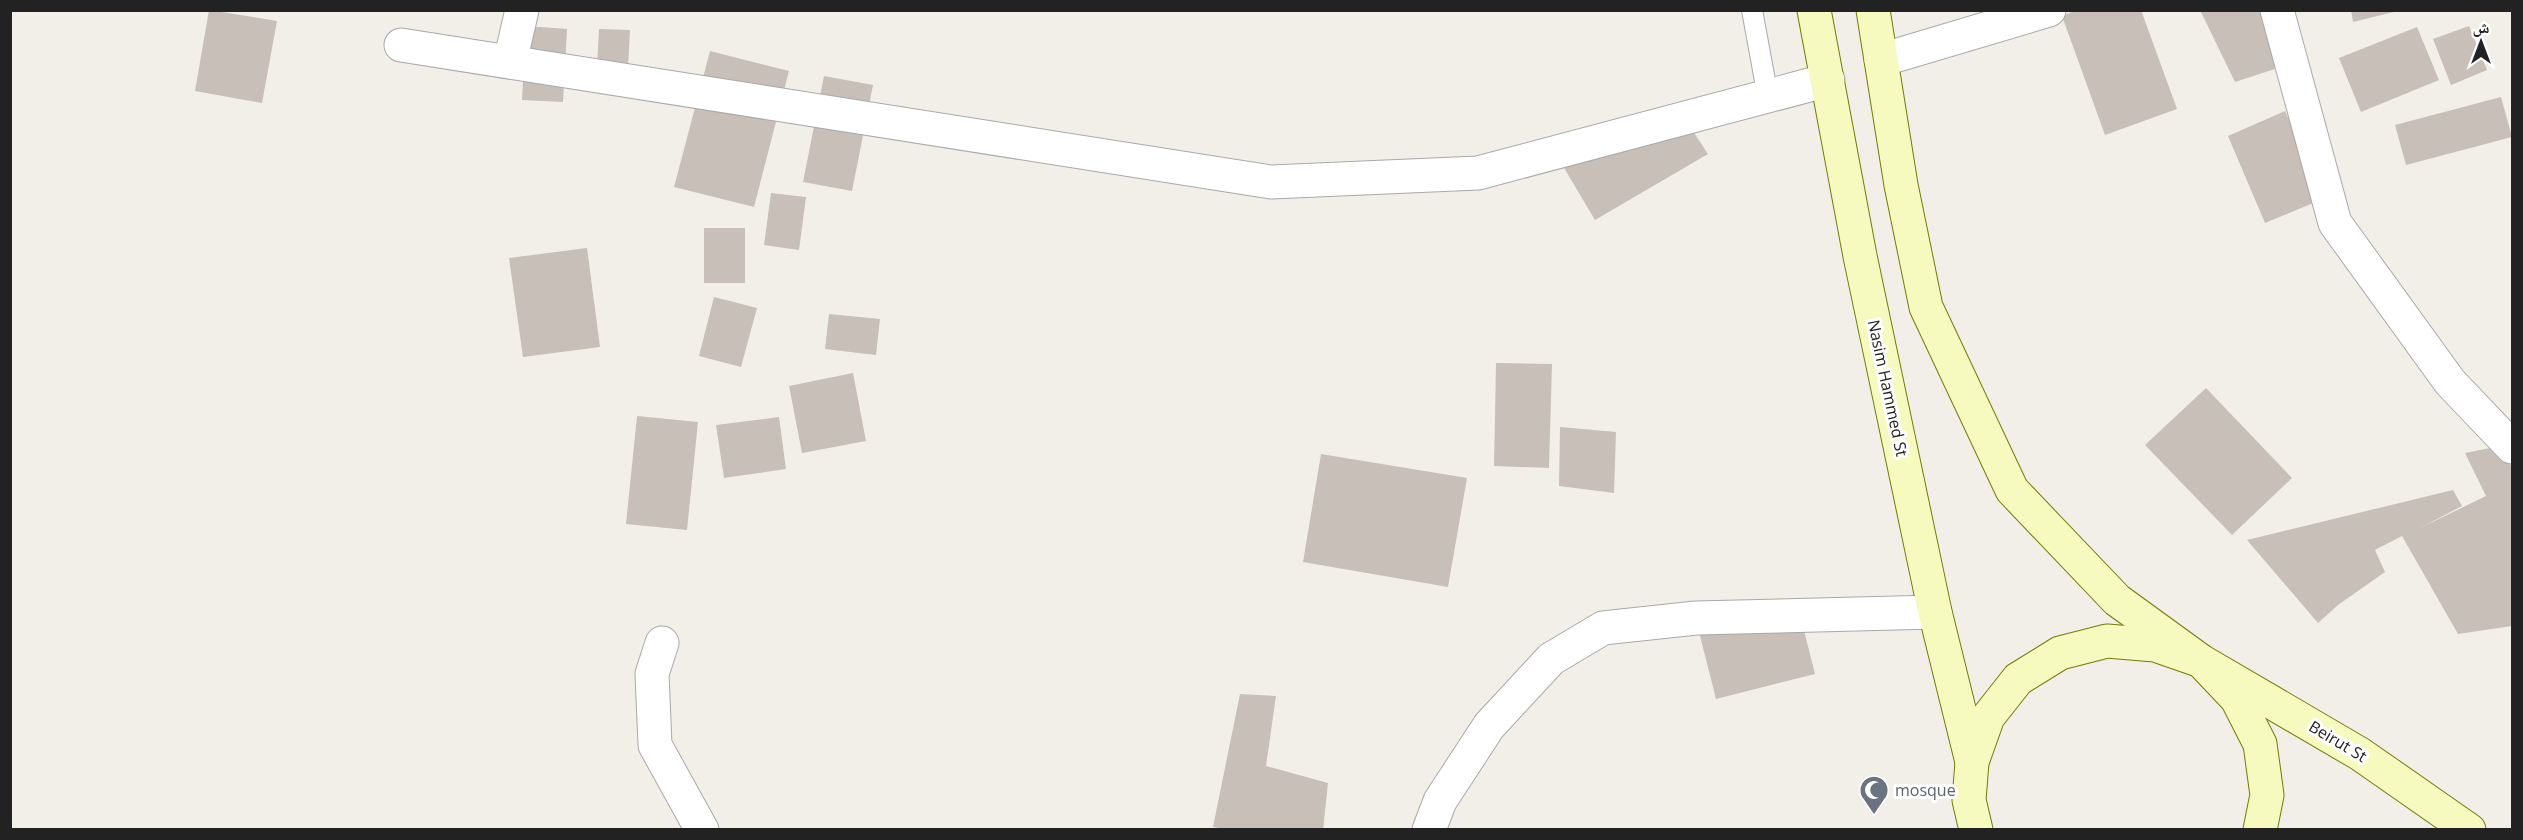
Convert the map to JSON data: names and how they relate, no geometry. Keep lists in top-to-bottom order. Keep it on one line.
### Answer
{"streets":{"main road":["Nasim Hammed St","Beirut St"]},"places":{"mosque":["mosque"]},"north":"top"}
